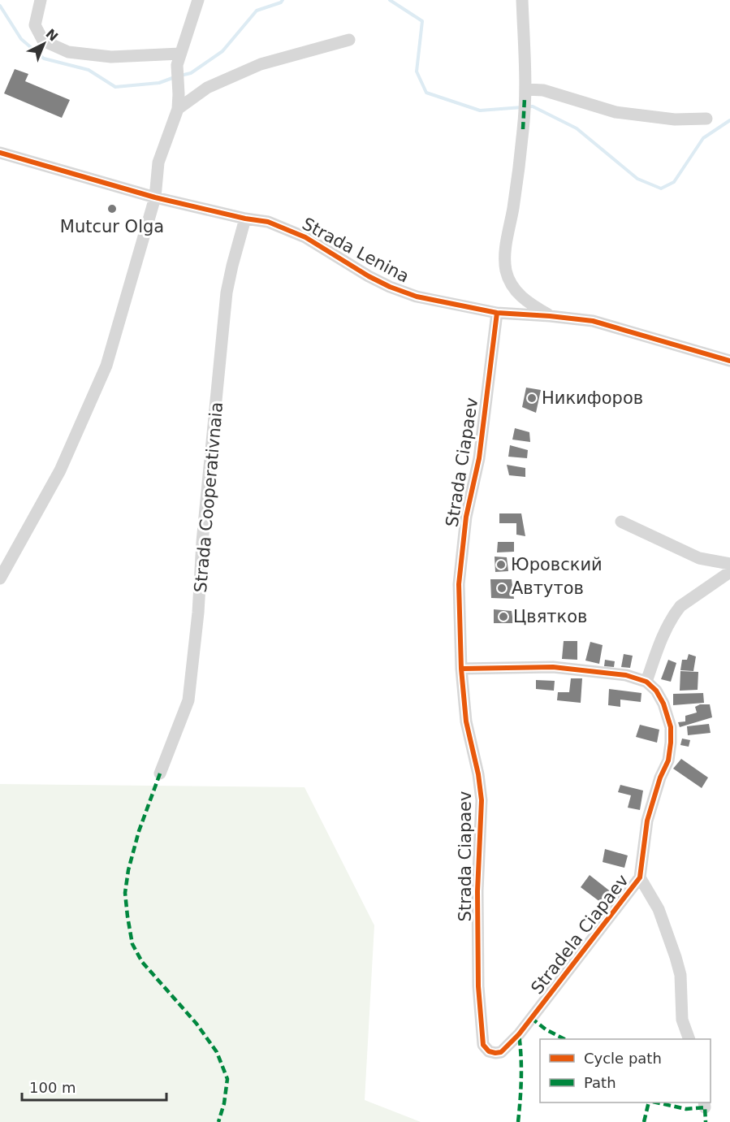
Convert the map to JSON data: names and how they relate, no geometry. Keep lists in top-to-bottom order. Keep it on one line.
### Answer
{"streets":{"street":["Strada Lenina","Strada Ciapaev","Strada Cooperativnaia","Stradela Ciapaev"]},"crossings":[["Strada Lenina","Strada Ciapaev"],["Strada Lenina","Strada Cooperativnaia"],["Strada Ciapaev","Stradela Ciapaev"]],"places":["Mutcur Olga","Никифоров","Юровский","Автутов","Цвятков"],"legend":["Cycle path","Path"],"scale_bar":"100 m","north":"top right"}
